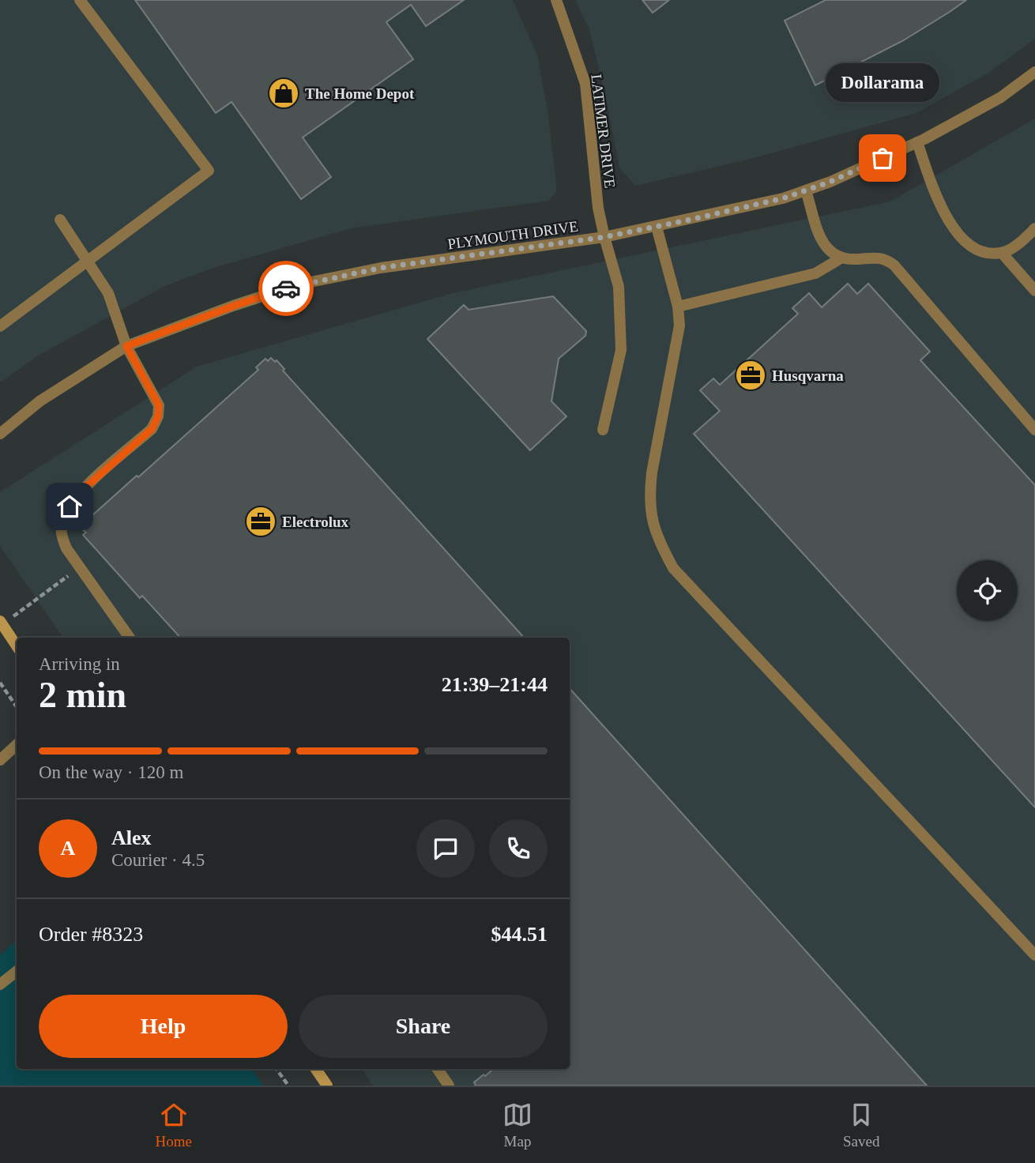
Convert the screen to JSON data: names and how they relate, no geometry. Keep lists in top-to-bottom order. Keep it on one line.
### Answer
{"streets":{"street":["LATIMER DRIVE","PLYMOUTH DRIVE"]},"crossings":[["LATIMER DRIVE","PLYMOUTH DRIVE"]],"places":{"shop":["The Home Depot"],"other":["Dollarama"],"office":["Husqvarna","Electrolux"]},"page":{"bubble":"Dollarama","heading":["2 min","Arriving in","21:39–21:44"],"panel":["Alex","Courier · 4.5","Order #8323","$44.51"],"bar":"On the way · 120 m","round":"A","buttons":["Help","Share"],"tabs":["Home","Map","Saved"]}}
